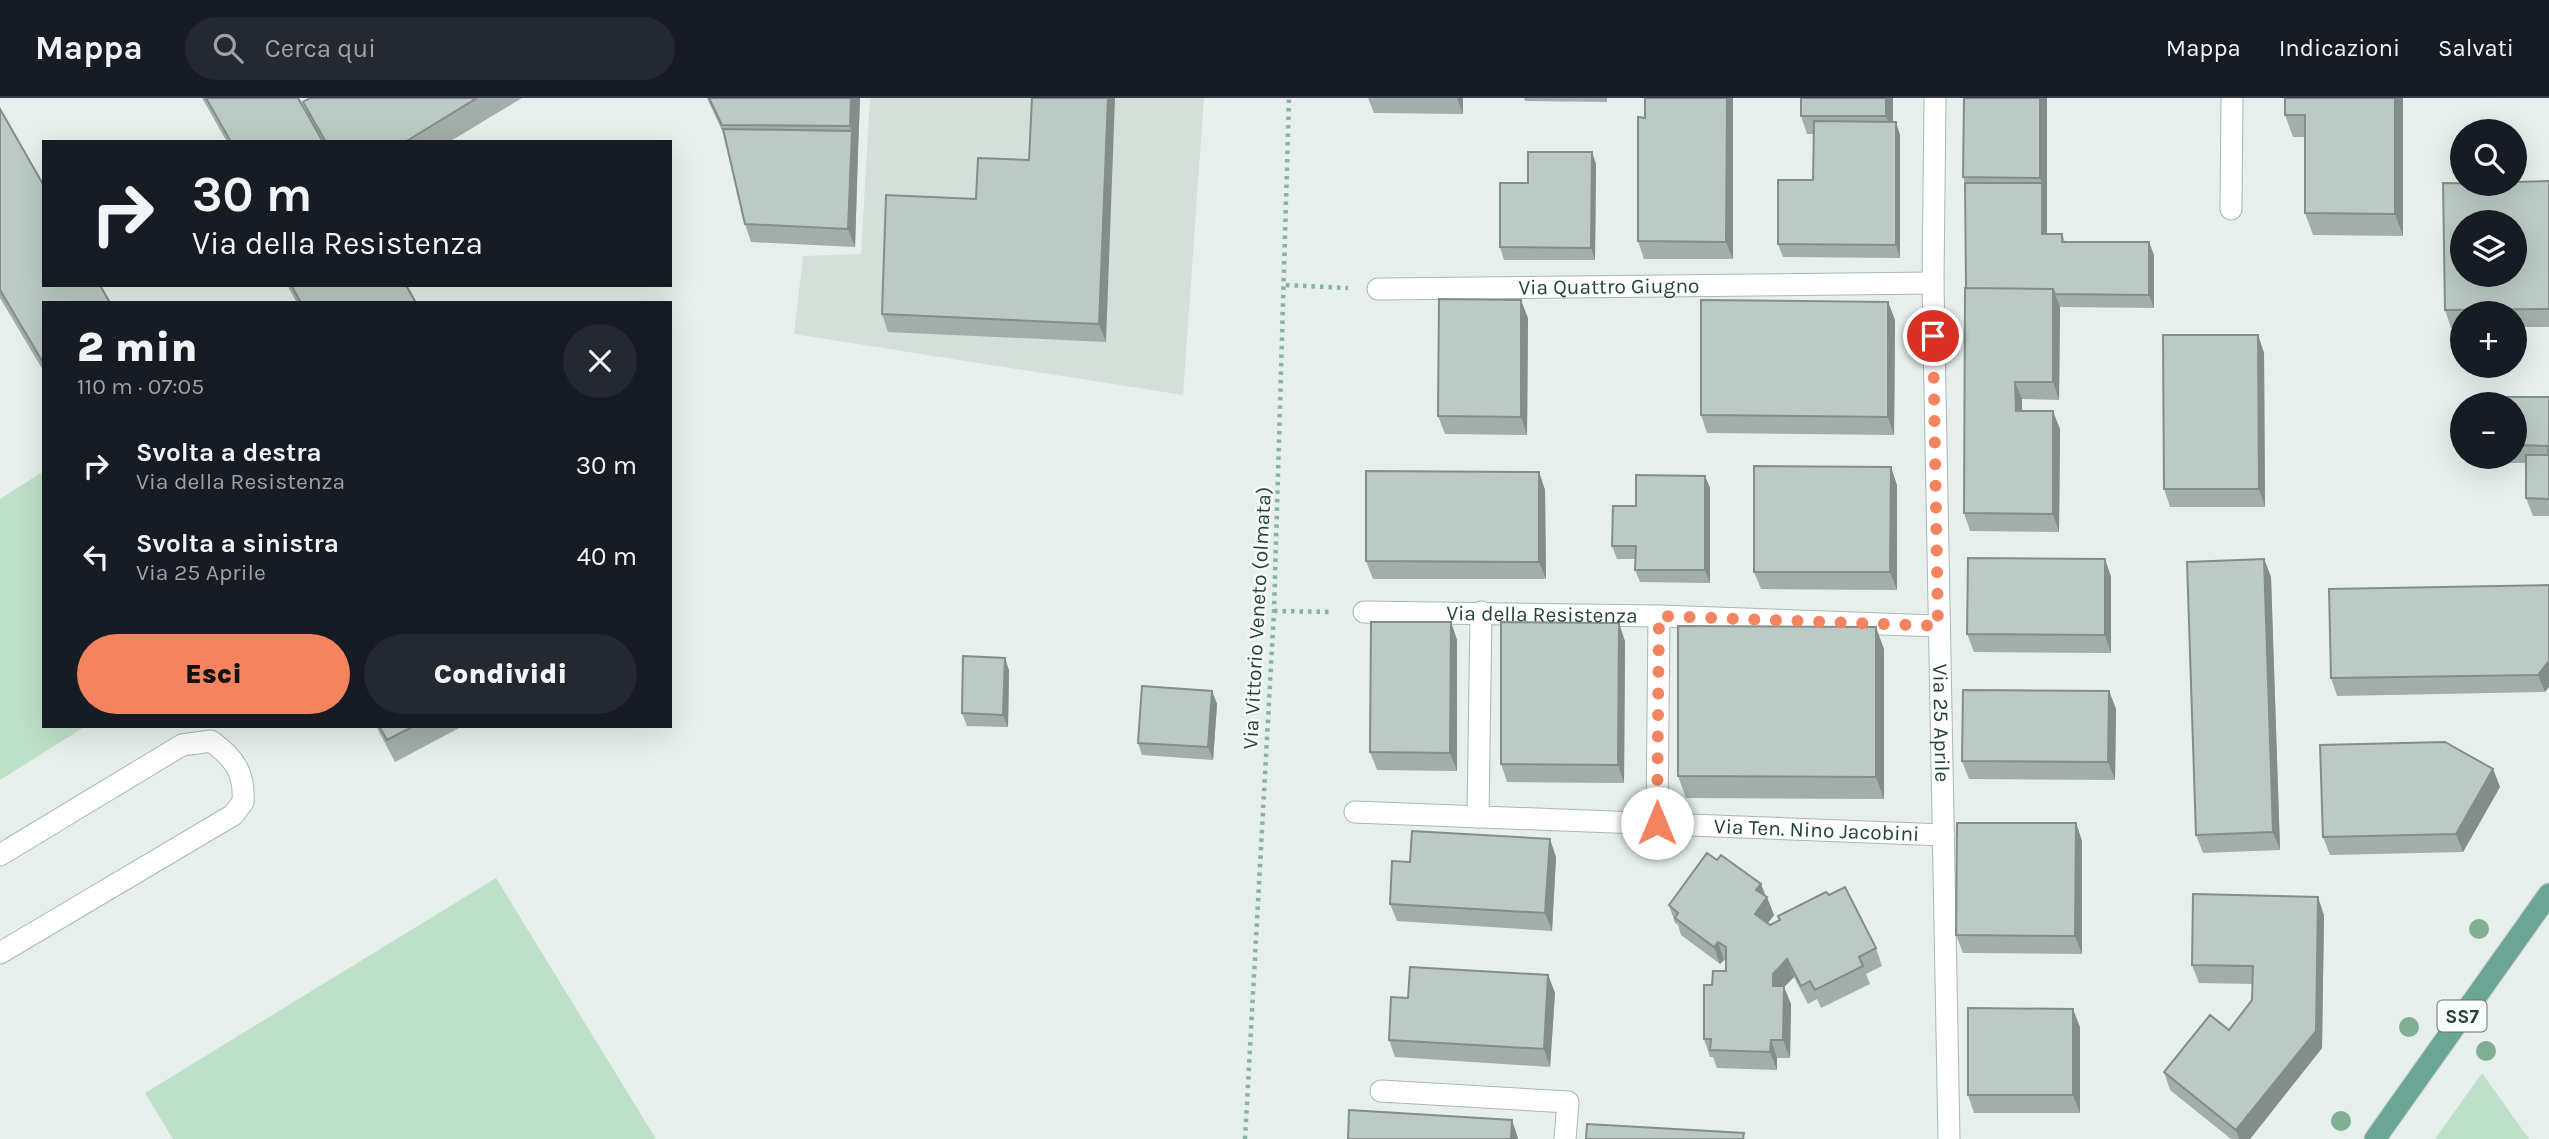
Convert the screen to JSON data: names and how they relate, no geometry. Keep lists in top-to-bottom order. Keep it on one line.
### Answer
{"streets":{"main road":["SS7"],"street":["Via Quattro Giugno","Via della Resistenza","Via 25 Aprile","Via Ten. Nino Jacobini"],"path":["Via Vittorio Veneto (olmata)"]},"crossings":[["Via Quattro Giugno","Via 25 Aprile"],["Via della Resistenza","Via 25 Aprile"],["Via 25 Aprile","Via Ten. Nino Jacobini"]],"page":{"header":"Mappa","search":"Cerca qui","nav":["Mappa","Indicazioni","Salvati"],"map_buttons":["+","−"],"turn":["30 m","Via della Resistenza"],"heading":["2 min","110 m · 07:05"],"list":[{"name":"Svolta a destra","note":"Via della Resistenza","value":"30 m"},{"name":"Svolta a sinistra","note":"Via 25 Aprile","value":"40 m"}],"buttons":["Esci","Condividi"]}}
